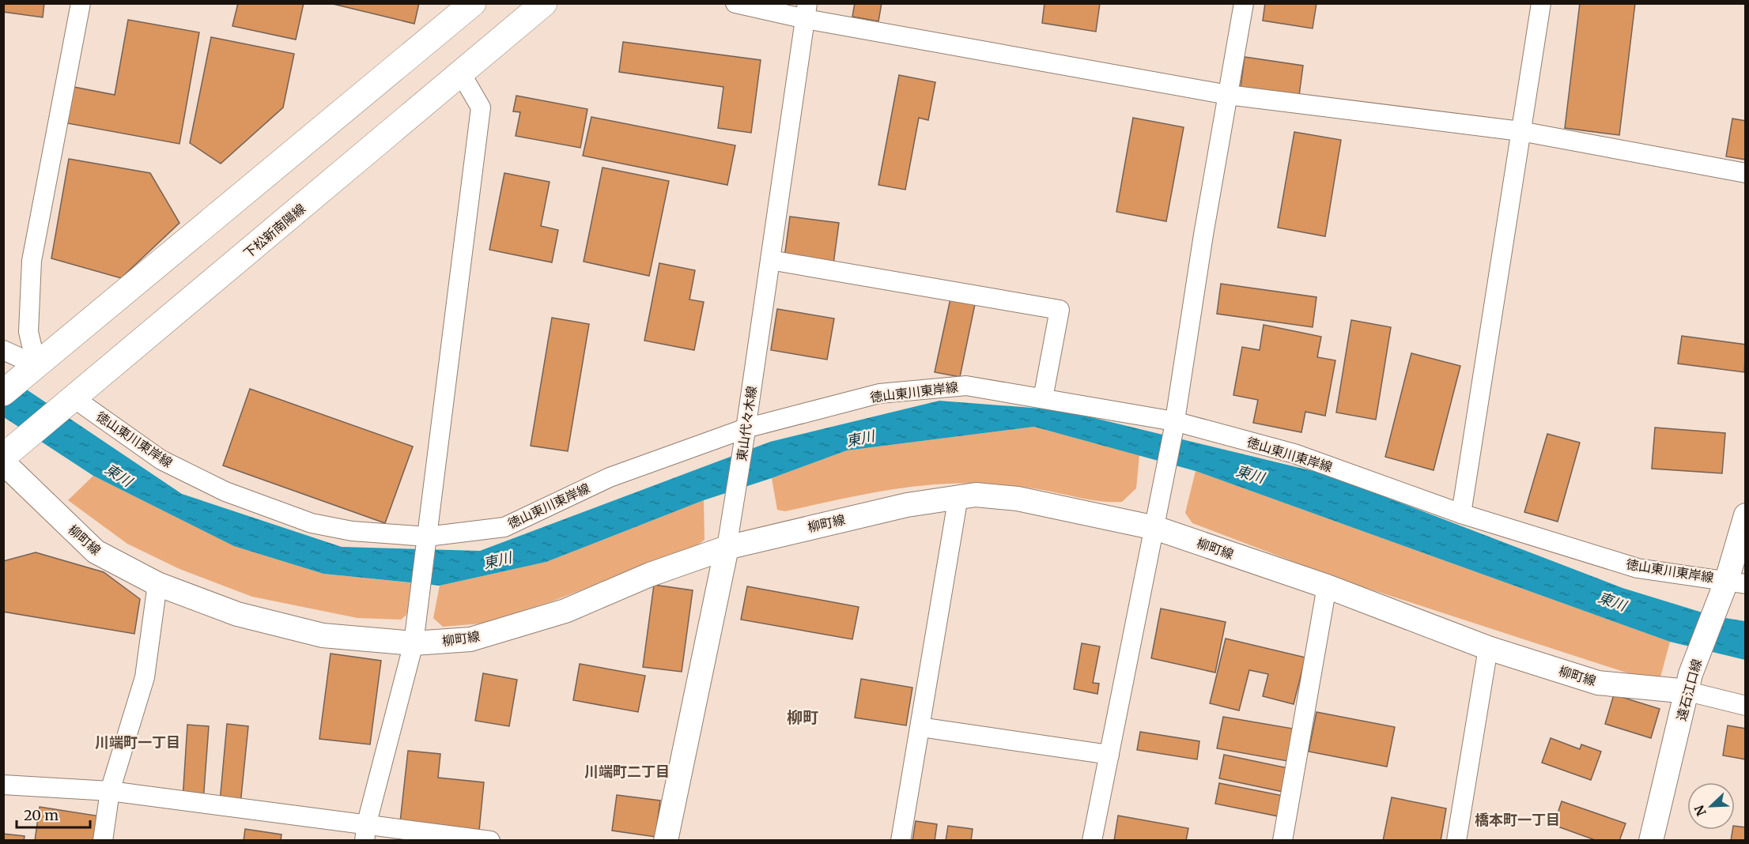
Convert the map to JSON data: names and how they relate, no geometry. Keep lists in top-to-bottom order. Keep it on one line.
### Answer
{"streets":{"main road":["下松新南陽線"],"street":["徳山東川東岸線","東山代々木線","柳町線","遠石江口線"]},"crossings":[["下松新南陽線","徳山東川東岸線"],["徳山東川東岸線","東山代々木線"],["徳山東川東岸線","遠石江口線"],["東山代々木線","柳町線"],["柳町線","遠石江口線"]],"districts":["柳町","川端町一丁目","川端町二丁目","橋本町一丁目"],"water":["東川"],"scale_bar":"20 m","north":"bottom left"}
